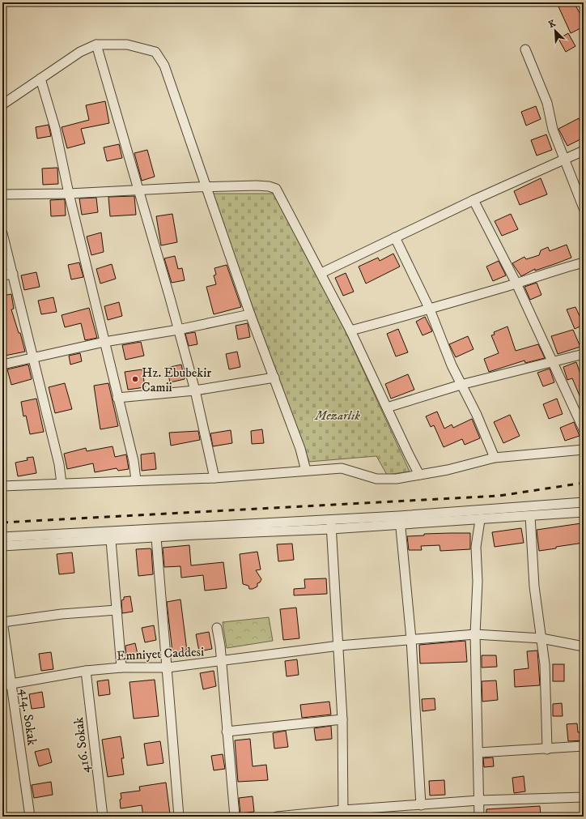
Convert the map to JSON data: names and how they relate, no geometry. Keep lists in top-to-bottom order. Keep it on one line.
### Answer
{"streets":{"street":["Emniyet Caddesi","414. Sokak","416. Sokak"]},"crossings":[["Emniyet Caddesi","414. Sokak"],["Emniyet Caddesi","416. Sokak"]],"parks":["Mezarlık"],"places":["Hz. Ebubekir Camii"],"north":"top left"}
